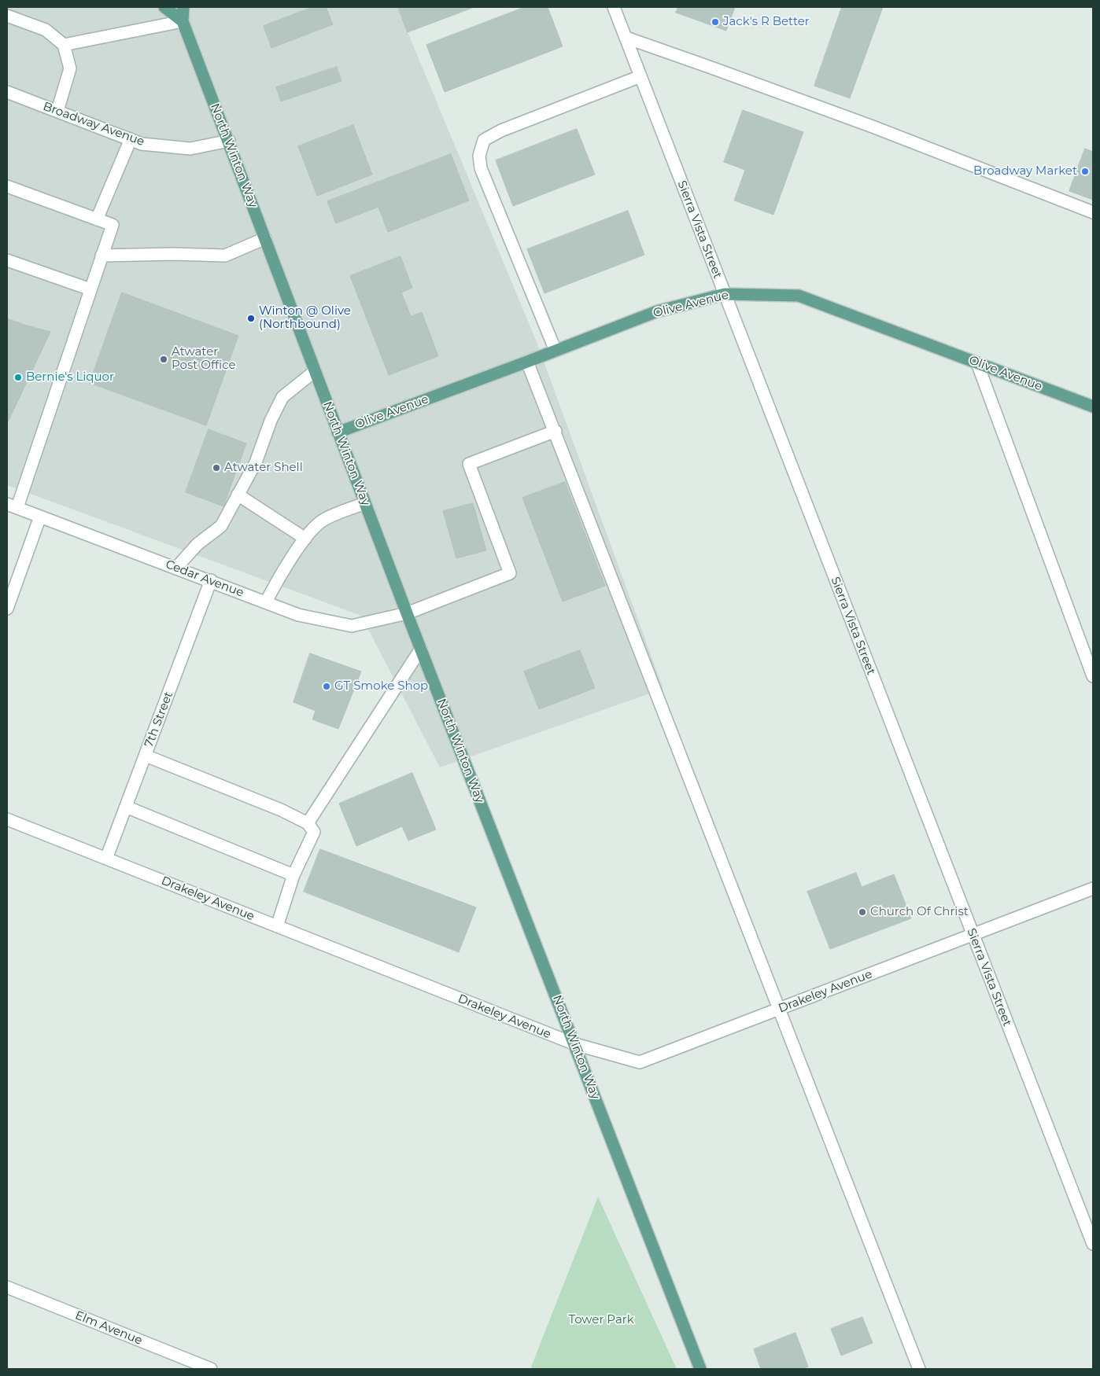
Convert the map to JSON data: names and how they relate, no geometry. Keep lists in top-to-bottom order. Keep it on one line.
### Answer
{"streets":{"main road":["North Winton Way","Olive Avenue"],"street":["Broadway Avenue","Sierra Vista Street","Cedar Avenue","7th Street","Drakeley Avenue","Elm Avenue"]},"crossings":[["Broadway Avenue","North Winton Way"],["North Winton Way","Olive Avenue"],["North Winton Way","Cedar Avenue"],["North Winton Way","Drakeley Avenue"],["Sierra Vista Street","Olive Avenue"],["Sierra Vista Street","Drakeley Avenue"],["Cedar Avenue","7th Street"],["7th Street","Drakeley Avenue"]],"parks":["Tower Park"],"places":["Jack's R Better","Broadway Market","Winton @ Olive (Northbound)","Atwater Post Office","Bernie's Liquor","Atwater Shell","GT Smoke Shop","Church Of Christ"]}
